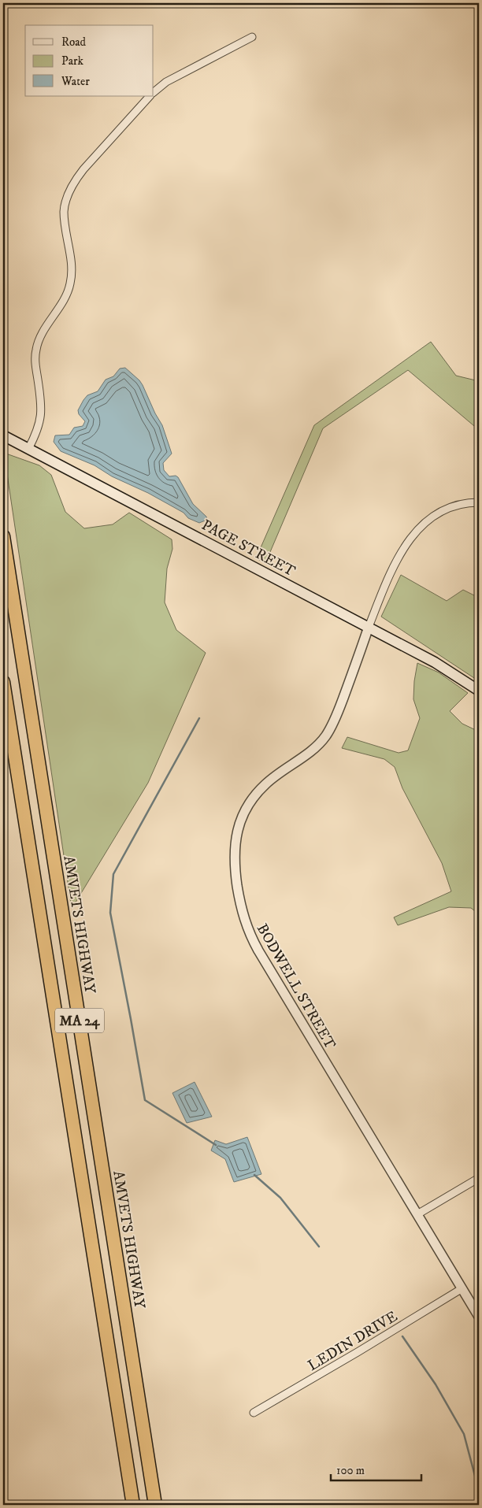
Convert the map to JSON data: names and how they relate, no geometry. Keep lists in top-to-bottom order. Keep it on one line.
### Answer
{"streets":{"highway":["AMVETS HIGHWAY","MA 24"],"main road":["PAGE STREET"],"street":["BODWELL STREET","LEDIN DRIVE"]},"crossings":[["PAGE STREET","BODWELL STREET"],["BODWELL STREET","LEDIN DRIVE"]],"legend":["Road","Park","Water"],"scale_bar":"100 m"}
